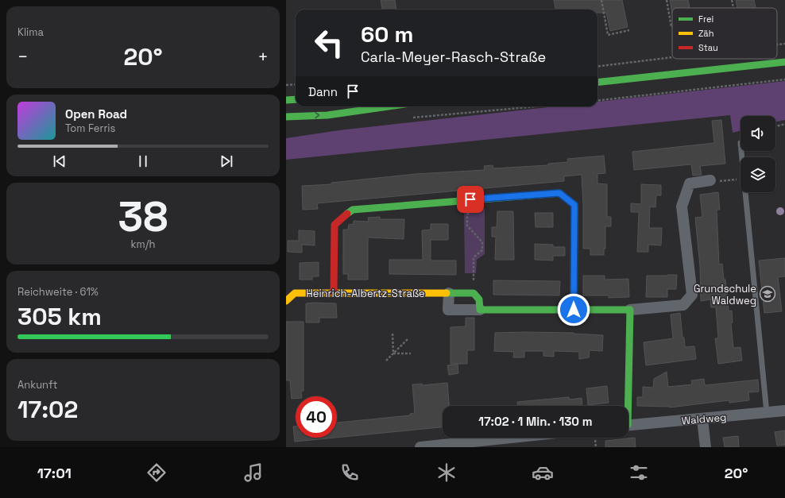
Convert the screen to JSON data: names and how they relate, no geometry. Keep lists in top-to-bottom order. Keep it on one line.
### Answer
{"streets":{"street":["Heinrich-Albertz-Straße","Waldweg"]},"places":{"school or university":["Grundschule Waldweg"]},"legend":["Frei","Zäh","Stau"],"page":{"tile":["Klima",["38","km/h"],["Reichweite · 61%","305 km"],["Ankunft","17:02"]],"turn":["60 m","Carla-Meyer-Rasch-Straße"],"heat":["−","20°","+"],"then":"Dann","song":["Open Road","Tom Ferris"],"limit":"40","trip":"17:02 · 1 Min. · 130 m","tabs":["17:01","20°"]}}
